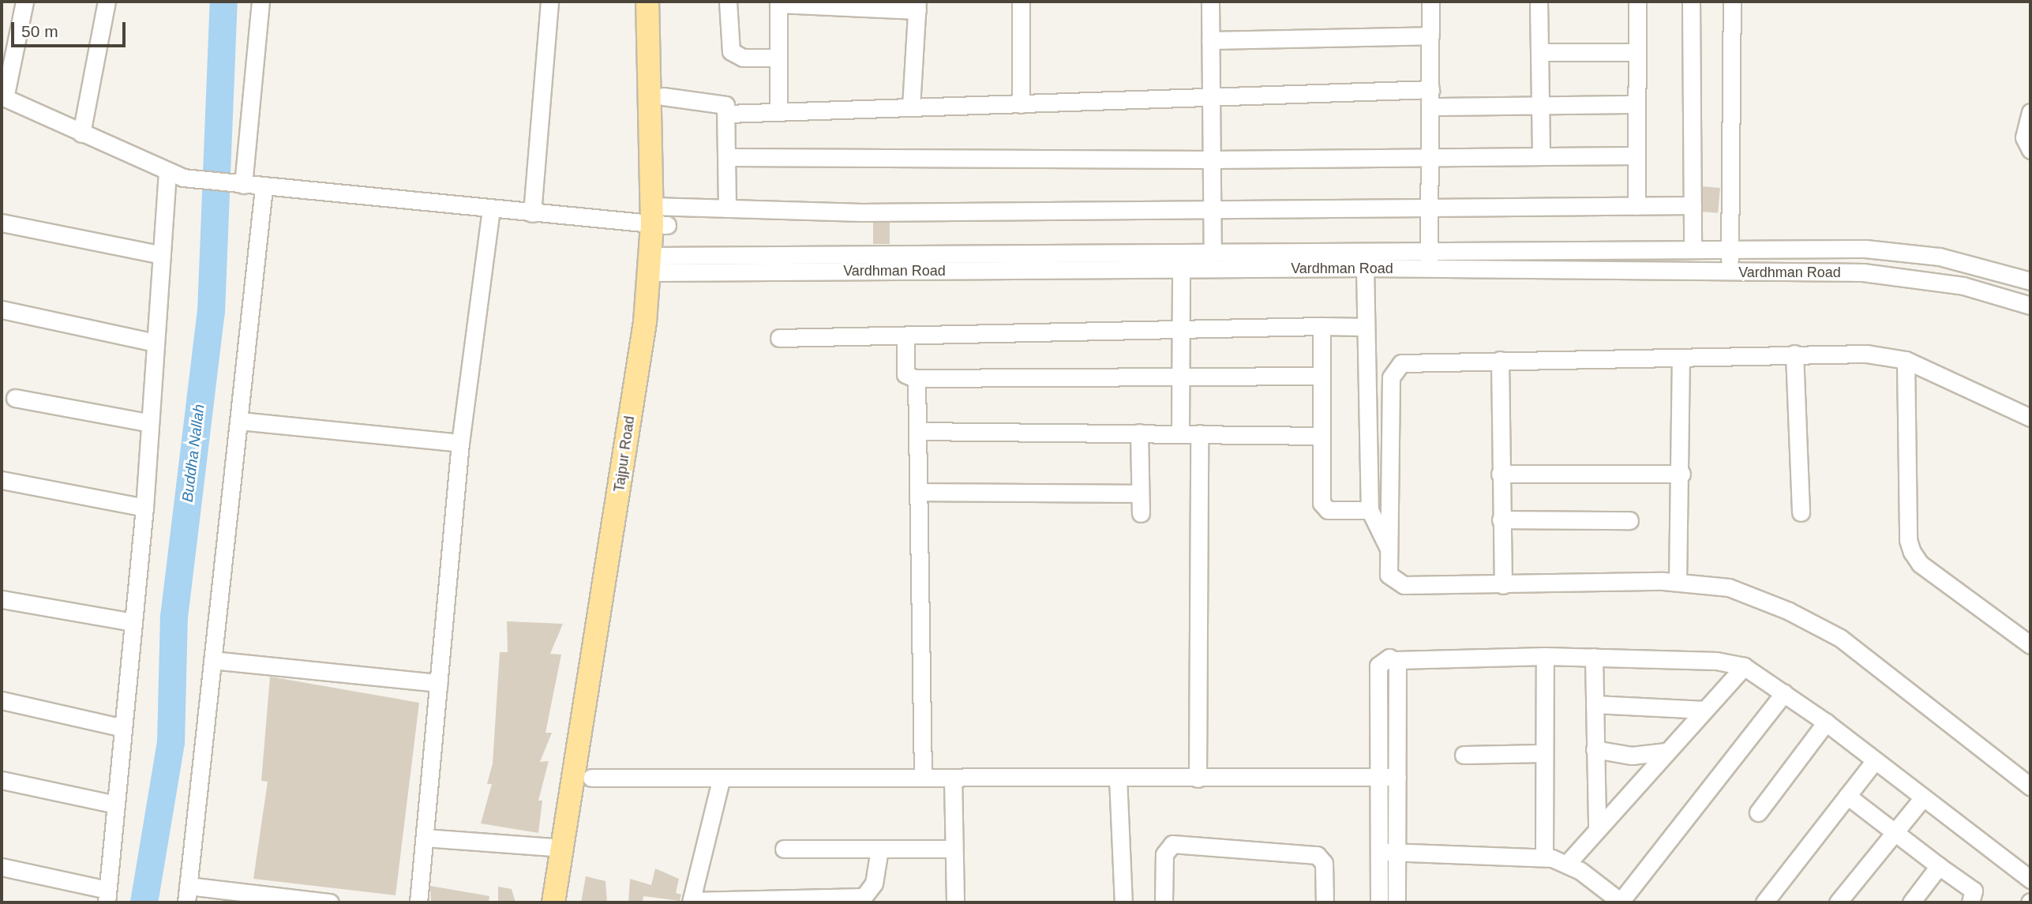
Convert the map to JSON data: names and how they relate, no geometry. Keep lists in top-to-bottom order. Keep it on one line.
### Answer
{"streets":{"main road":["Tajpur Road"],"street":["Vardhman Road"]},"crossings":[["Vardhman Road","Tajpur Road"]],"water":["Buddha Nallah"],"scale_bar":"50 m"}
